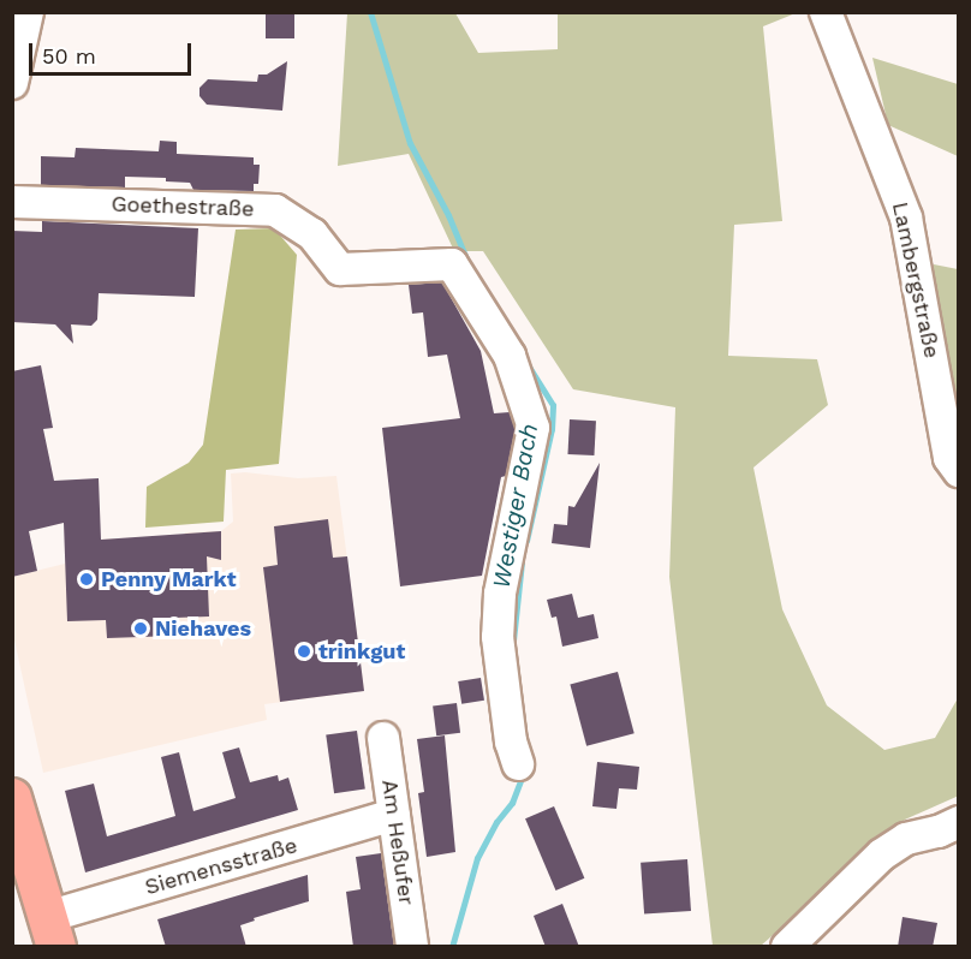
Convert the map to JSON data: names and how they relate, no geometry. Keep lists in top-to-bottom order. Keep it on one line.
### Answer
{"streets":{"street":["Goethestraße","Lambergstraße","Am Heßufer","Siemensstraße"]},"crossings":[["Am Heßufer","Siemensstraße"]],"water":["Westiger Bach"],"places":["Penny Markt","Niehaves","trinkgut"],"scale_bar":"50 m"}
